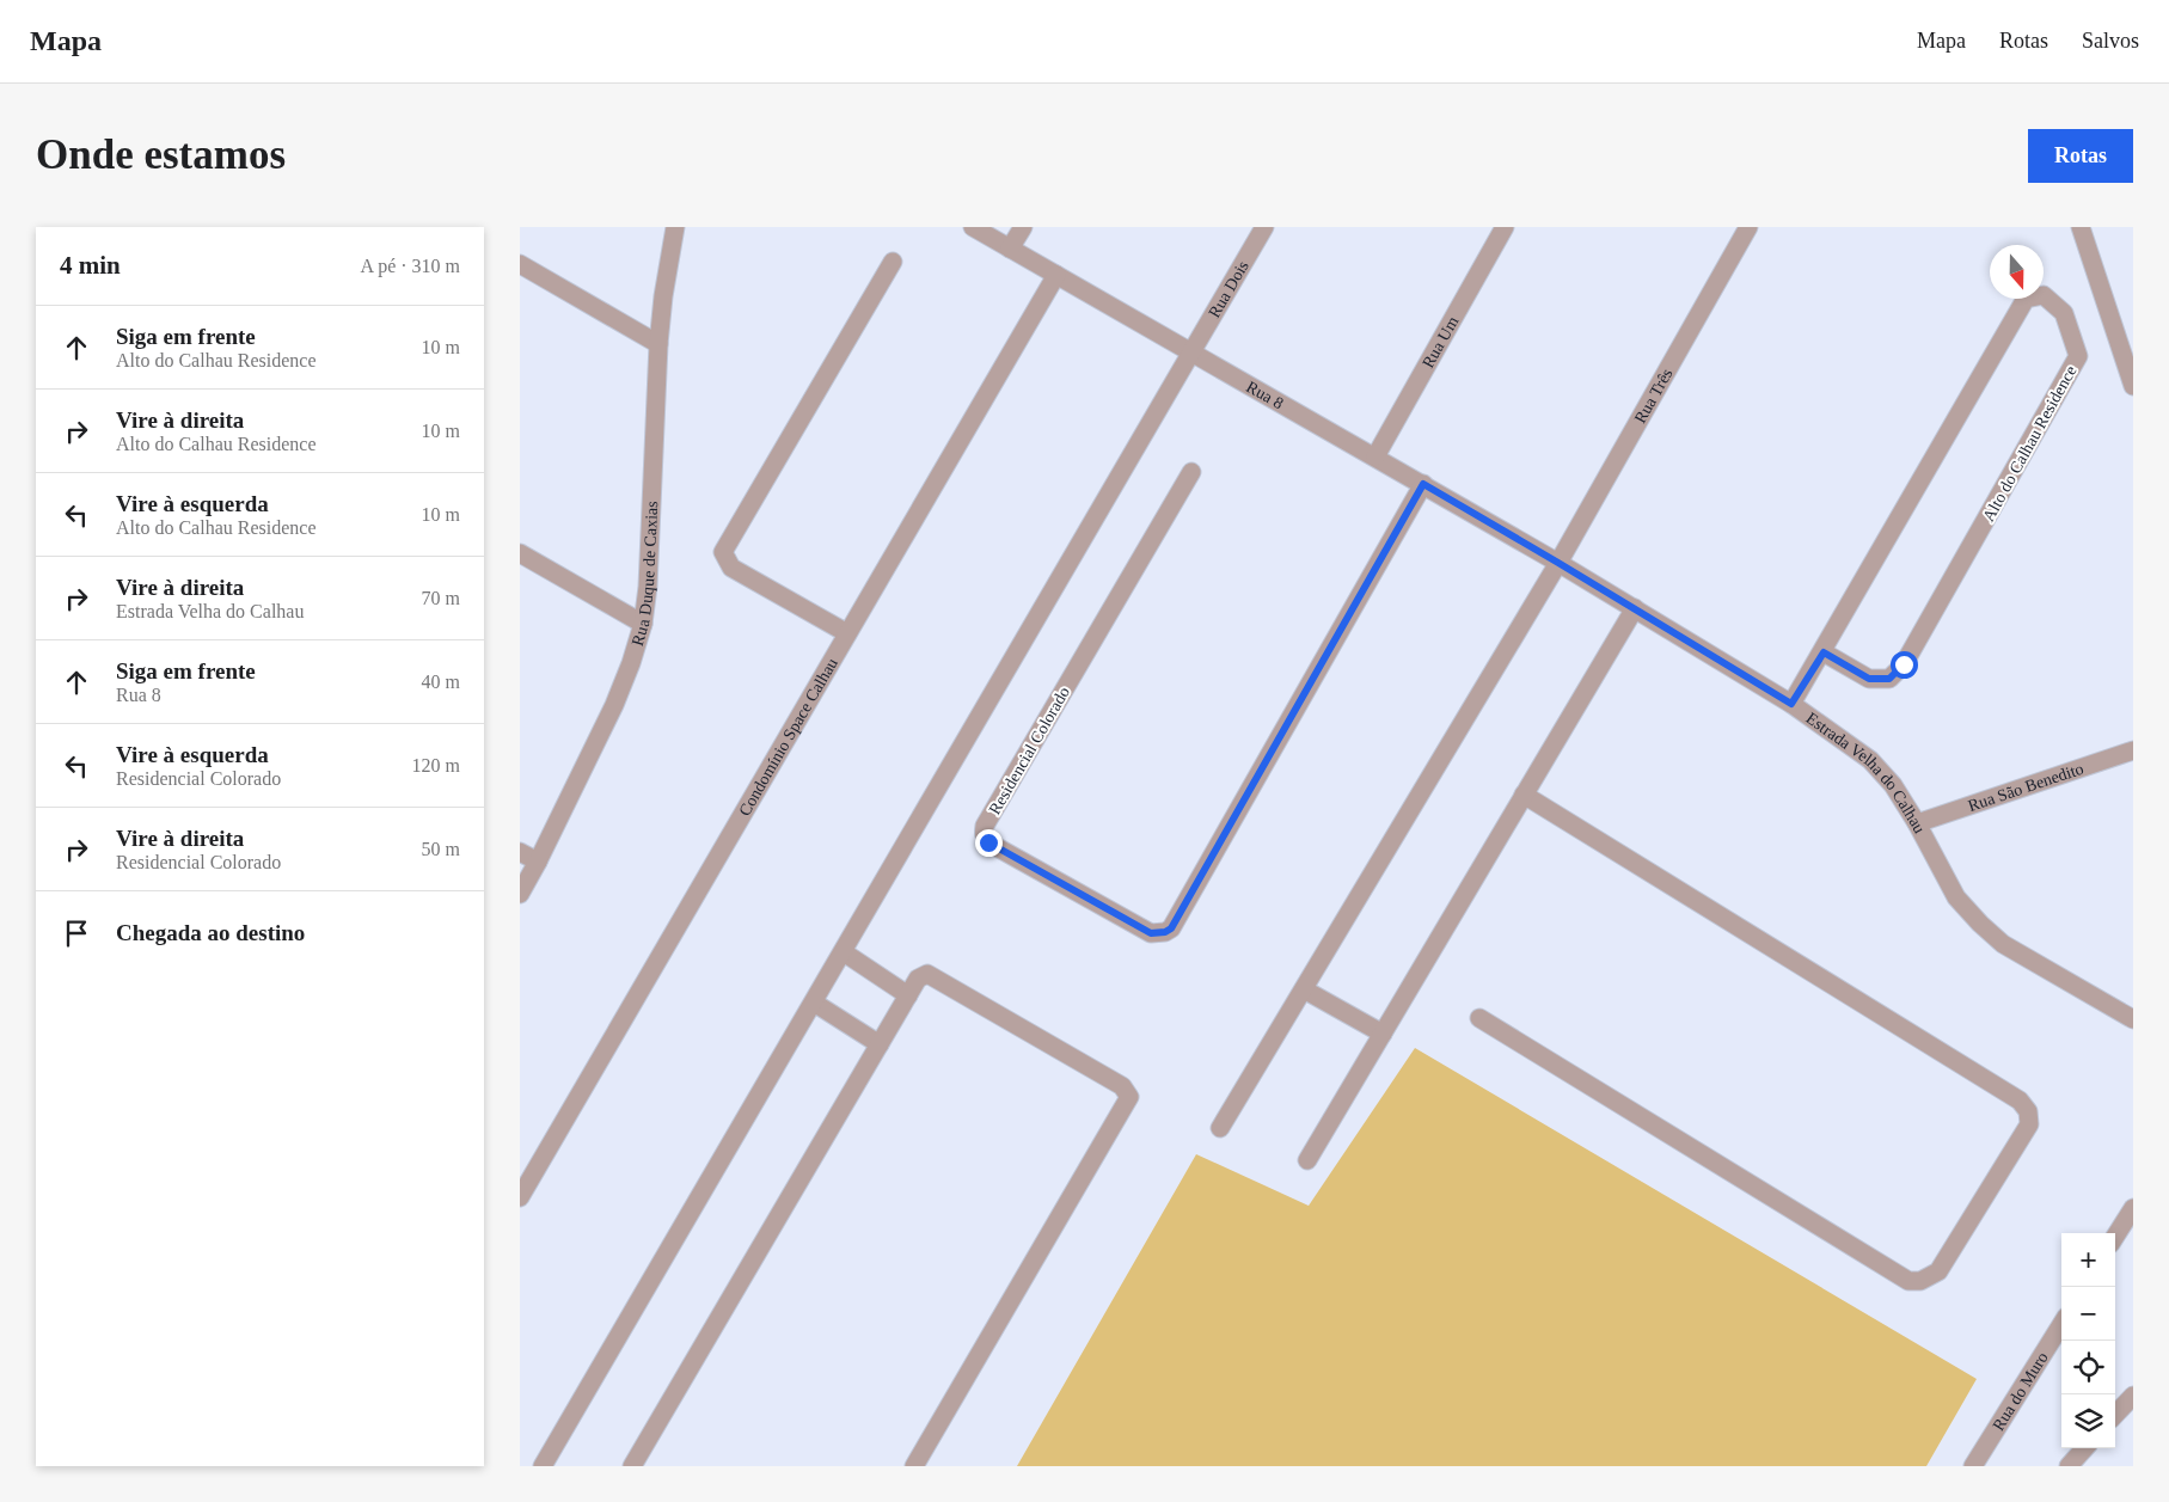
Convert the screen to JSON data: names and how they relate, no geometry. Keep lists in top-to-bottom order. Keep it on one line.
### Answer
{"streets":{"street":["Rua Dois","Rua Um","Rua 8","Rua Três","Alto do Calhau Residence","Rua Duque de Caxias","Condomínio Space Calhau","Residencial Colorado","Estrada Velha do Calhau","Rua São Benedito","Rua do Muro"]},"crossings":[["Rua Dois","Rua 8"],["Rua Um","Rua 8"],["Rua 8","Rua Três"],["Rua 8","Condomínio Space Calhau"],["Rua 8","Residencial Colorado"],["Rua 8","Estrada Velha do Calhau"],["Rua Três","Estrada Velha do Calhau"],["Alto do Calhau Residence","Estrada Velha do Calhau"],["Estrada Velha do Calhau","Rua São Benedito"]],"north":"bottom","page":{"header":"Mapa","nav":["Mapa","Rotas","Salvos"],"buttons":"Rotas","title":"Onde estamos","heading":["4 min","A pé · 310 m"],"list":[["Siga em frente","Alto do Calhau Residence","10 m"],["Vire à direita","Alto do Calhau Residence","10 m"],["Vire à esquerda","Alto do Calhau Residence","10 m"],["Vire à direita","Estrada Velha do Calhau","70 m"],["Siga em frente","Rua 8","40 m"],["Vire à esquerda","Residencial Colorado","120 m"],["Vire à direita","Residencial Colorado","50 m"],"Chegada ao destino"],"map_buttons":["+","−"]}}
